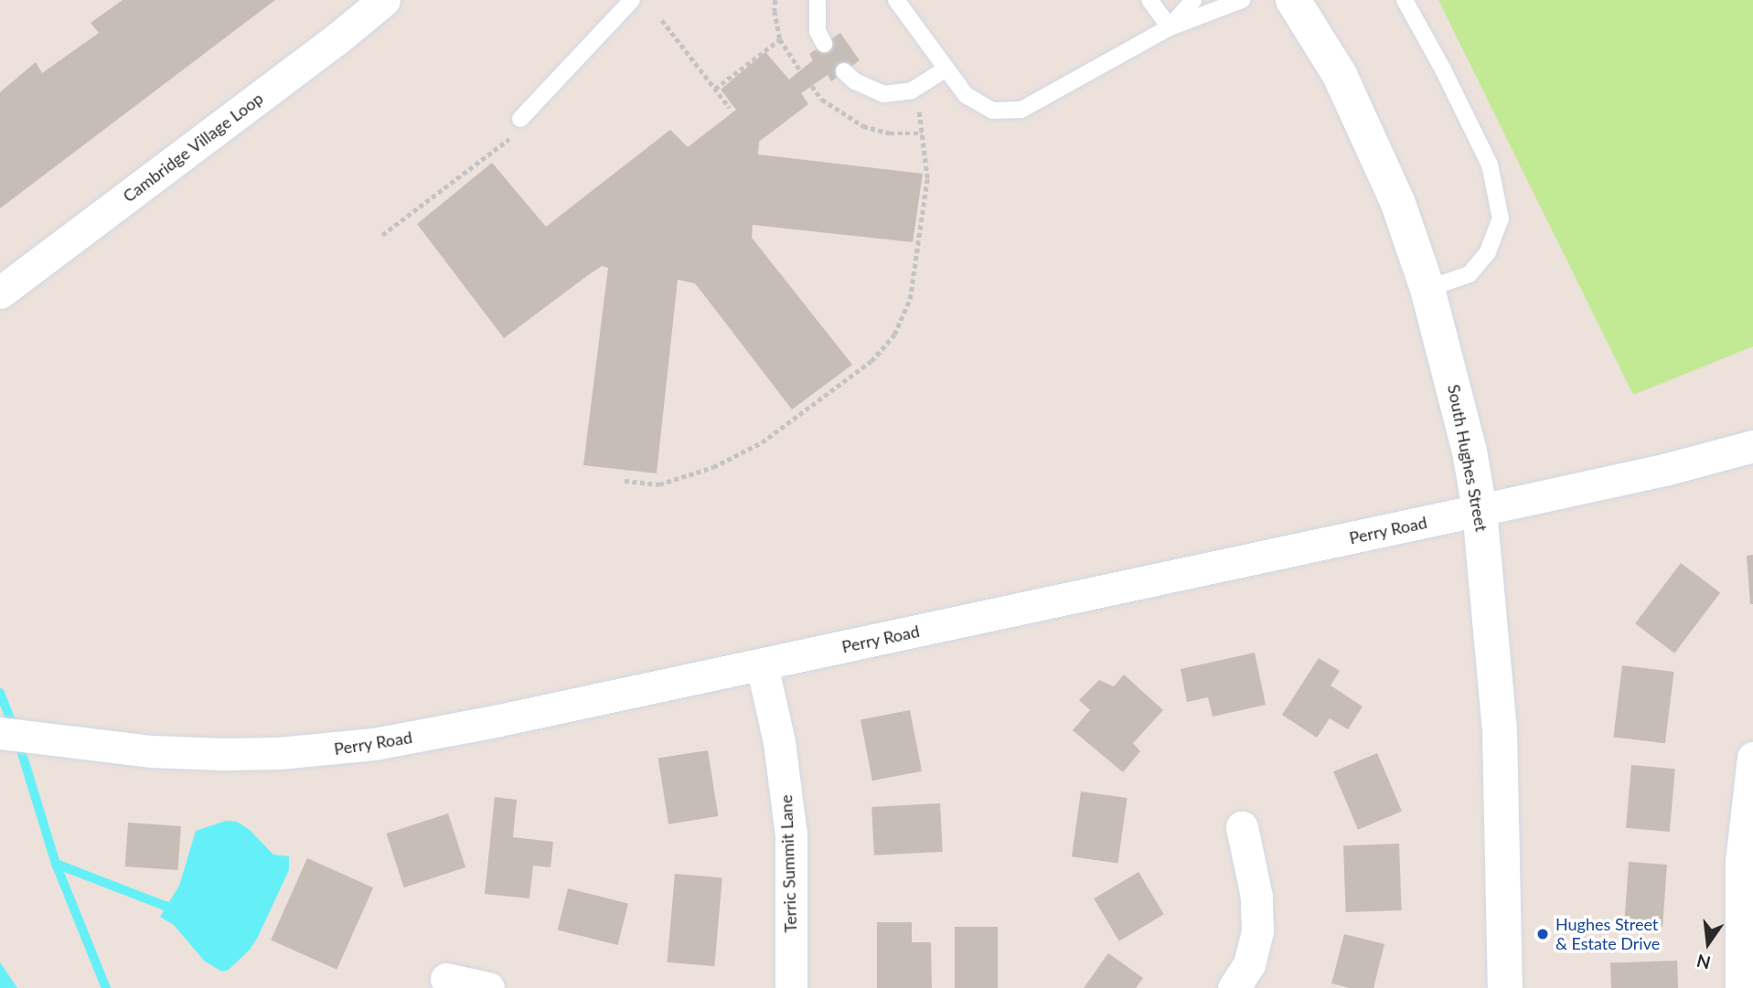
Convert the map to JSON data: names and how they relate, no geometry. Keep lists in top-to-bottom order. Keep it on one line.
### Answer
{"streets":{"street":["Cambridge Village Loop","South Hughes Street","Perry Road","Terric Summit Lane"]},"crossings":[["South Hughes Street","Perry Road"],["Perry Road","Terric Summit Lane"]],"places":["Hughes Street & Estate Drive"],"north":"bottom"}
